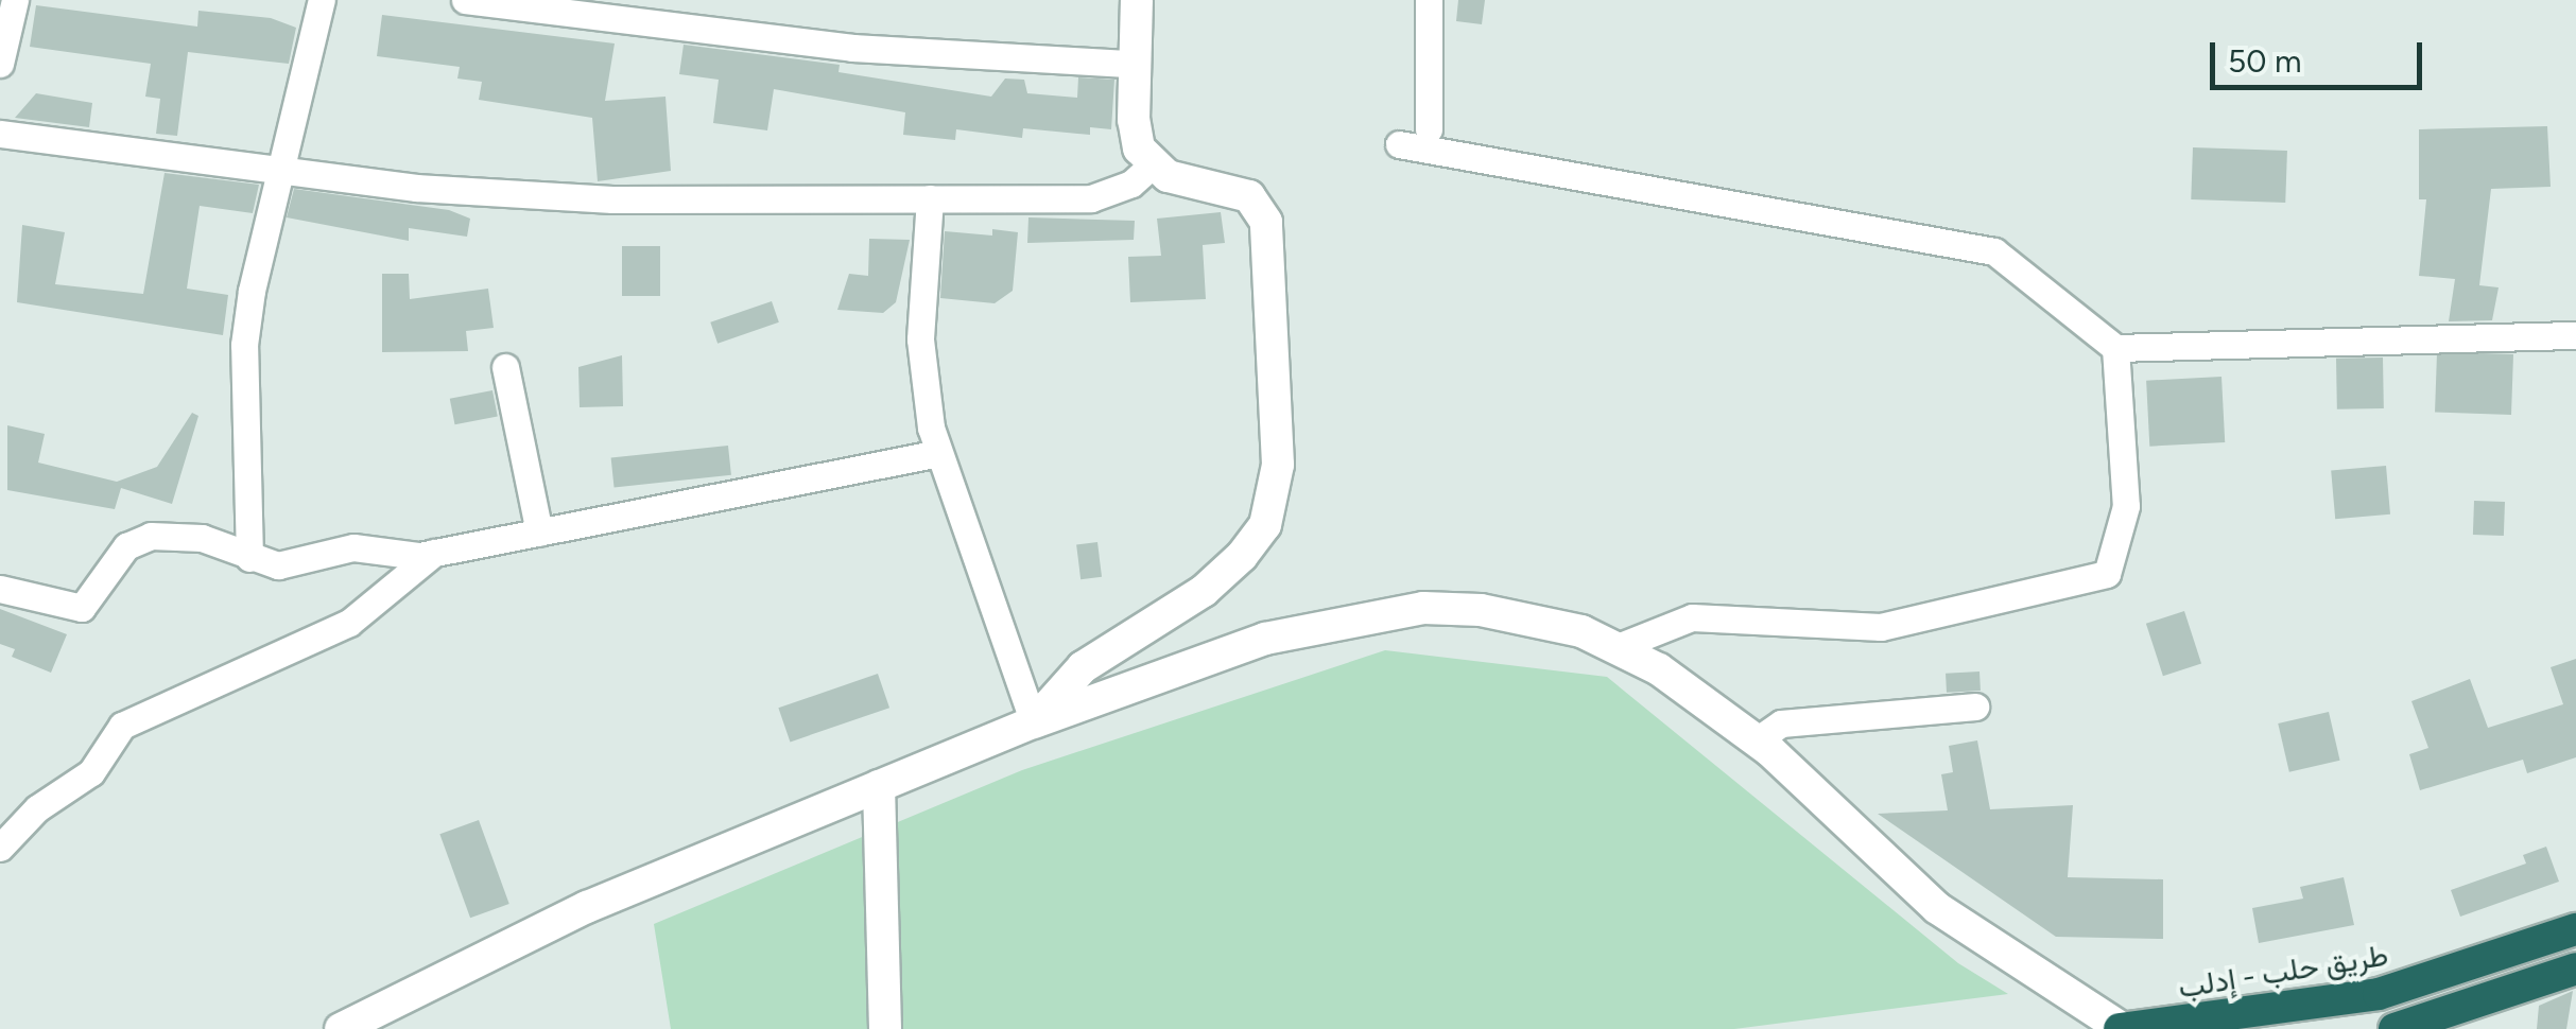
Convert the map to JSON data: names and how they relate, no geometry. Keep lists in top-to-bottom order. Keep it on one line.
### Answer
{"streets":{"highway":["طريق حلب - إدلب"]},"scale_bar":"50 m"}
